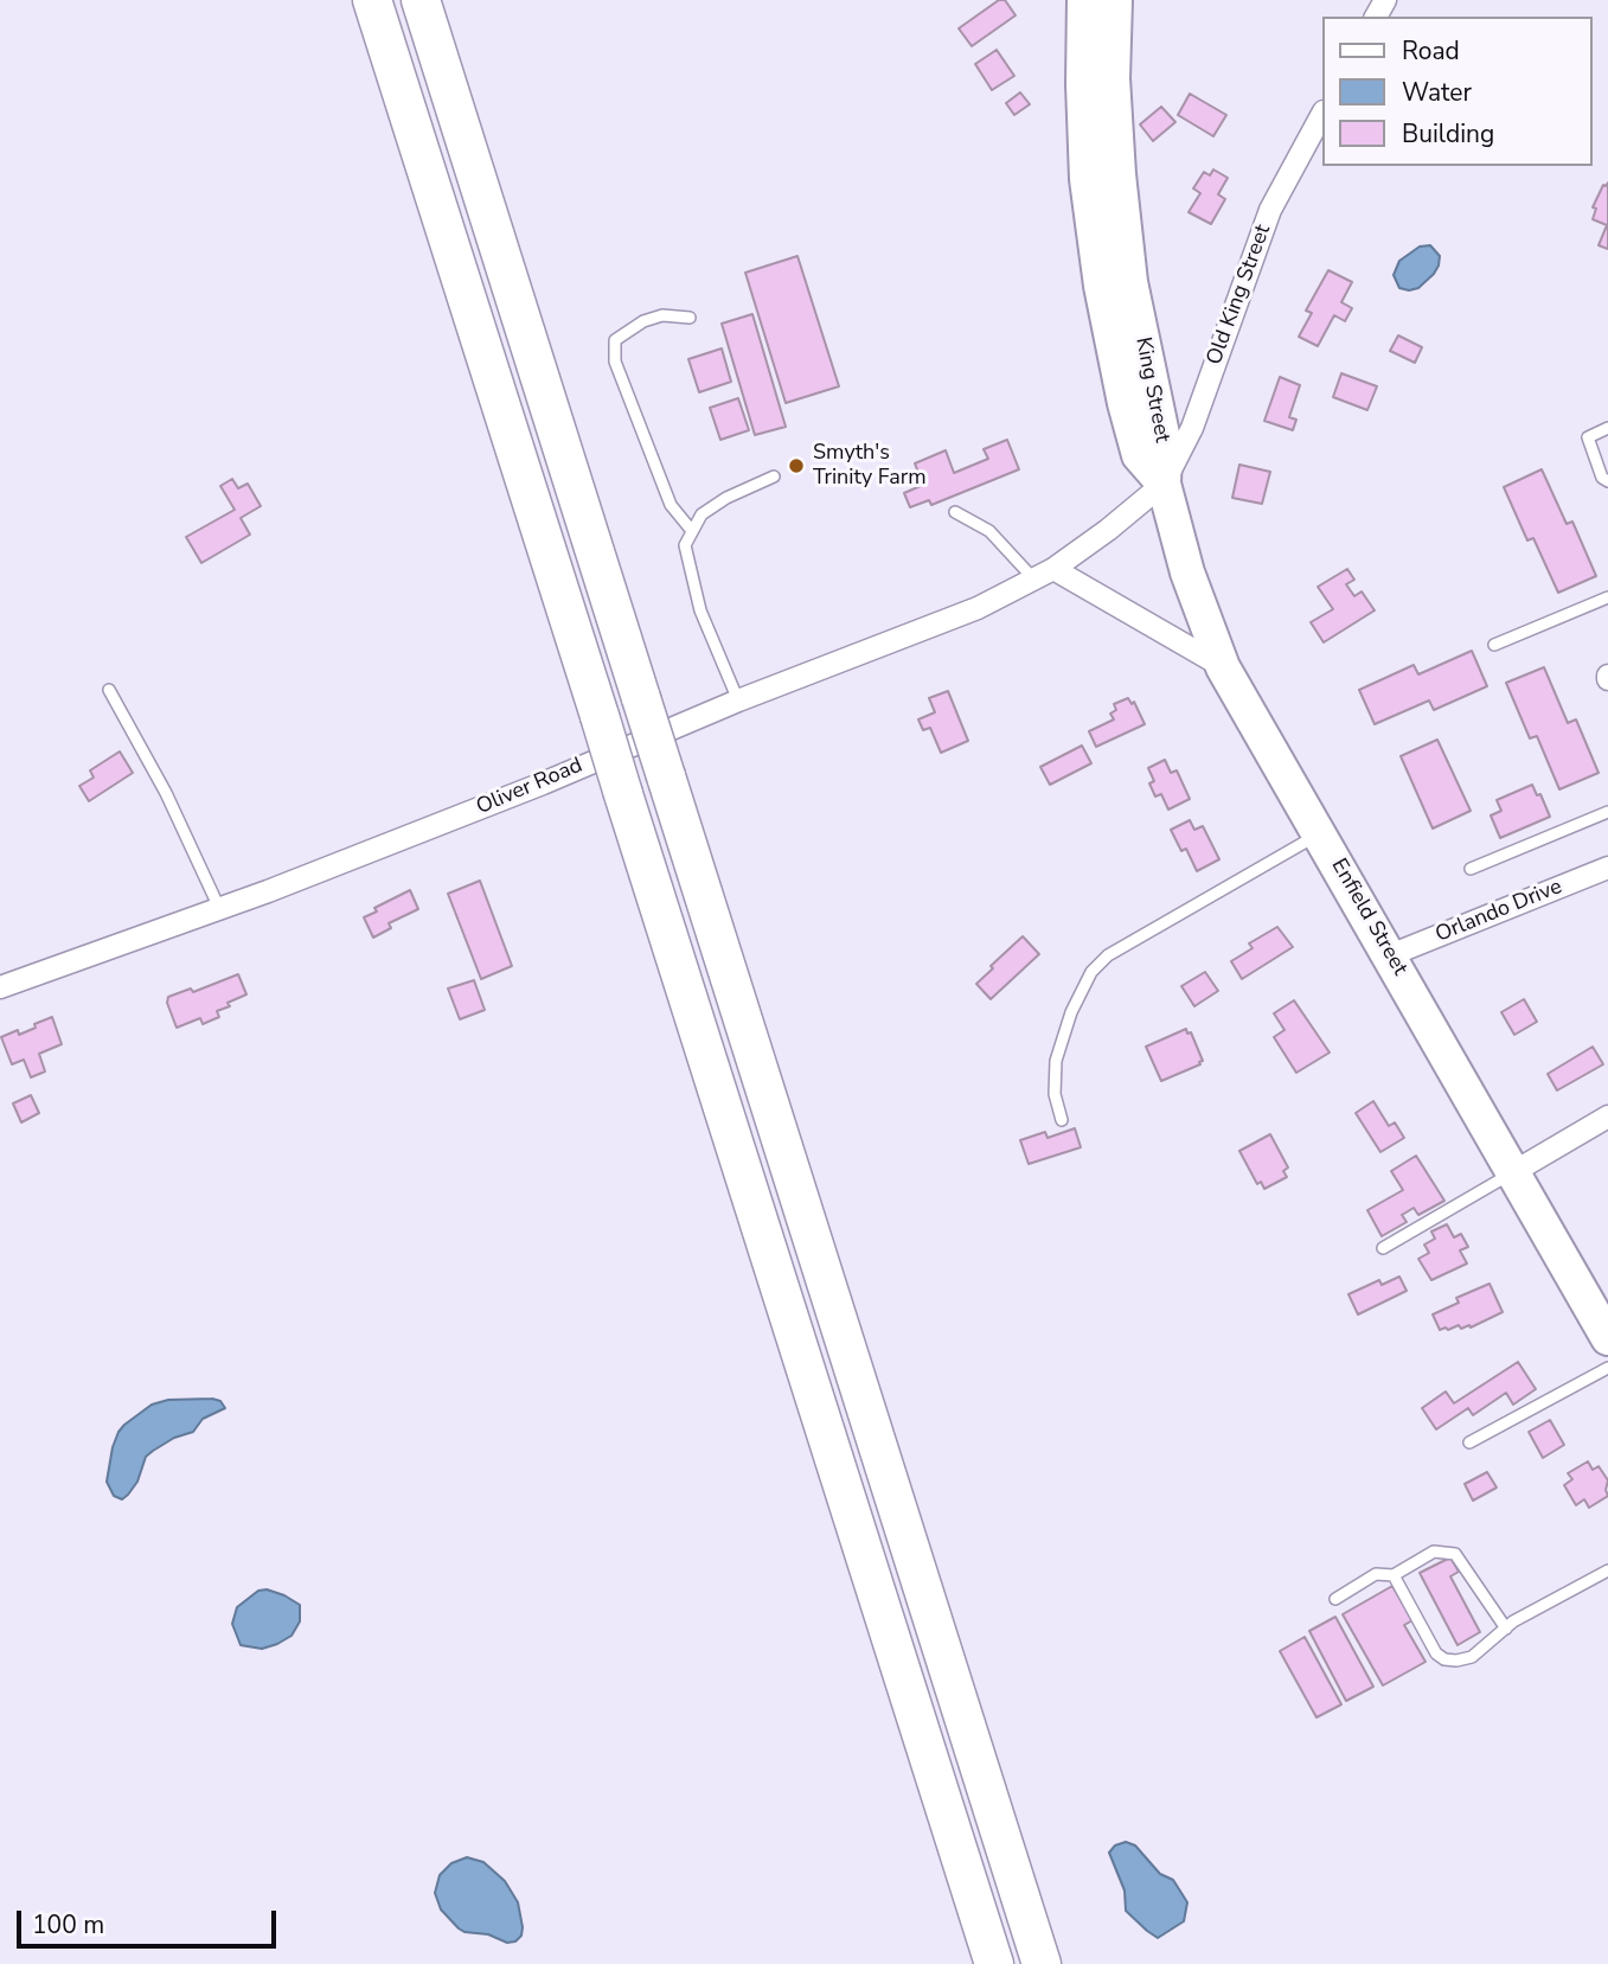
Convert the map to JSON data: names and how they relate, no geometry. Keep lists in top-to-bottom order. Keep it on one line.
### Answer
{"streets":{"main road":["King Street","Enfield Street"],"street":["Old King Street","Oliver Road","Orlando Drive"]},"crossings":[["Old King Street","King Street"],["Old King Street","Oliver Road"],["Old King Street","Enfield Street"],["King Street","Oliver Road"],["King Street","Enfield Street"],["Oliver Road","Enfield Street"],["Orlando Drive","Enfield Street"]],"places":["Smyth's Trinity Farm"],"legend":["Road","Water","Building"],"scale_bar":"100 m"}
